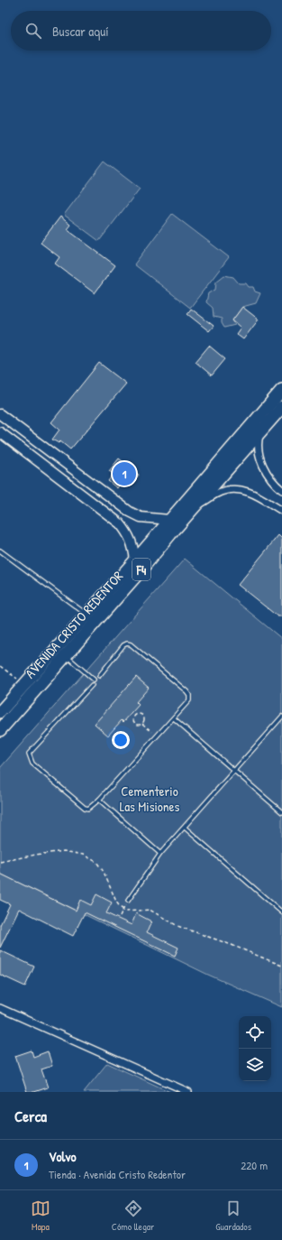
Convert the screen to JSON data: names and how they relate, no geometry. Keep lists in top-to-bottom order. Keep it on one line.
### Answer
{"streets":{"highway":["F4","AVENIDA CRISTO REDENTOR"]},"parks":["Cementerio Las Misiones"],"page":{"search":"Buscar aquí","pins":"1","heading":"Cerca","list":[{"mark":"1","name":"Volvo","note":"Tienda · Avenida Cristo Redentor","value":"220 m"}],"nav":["Mapa","Cómo llegar","Guardados"]}}
